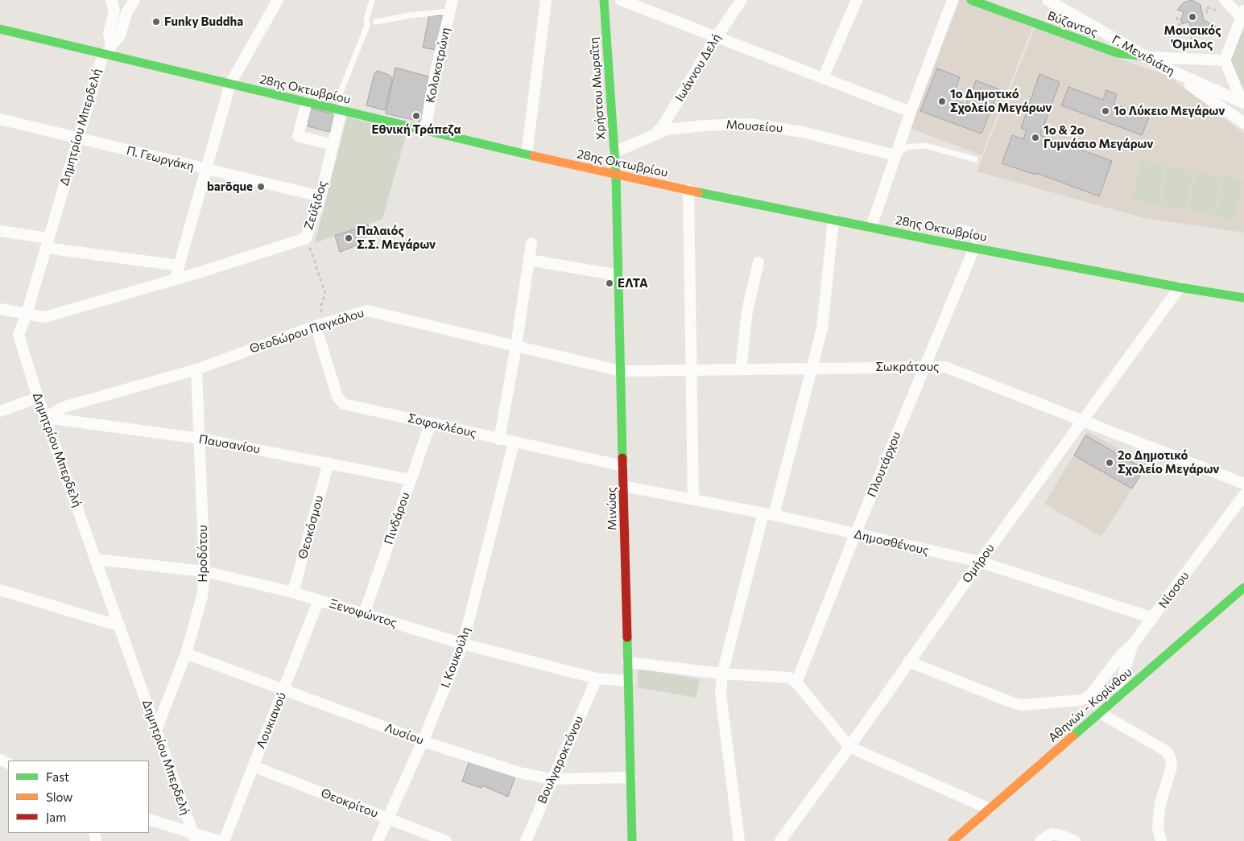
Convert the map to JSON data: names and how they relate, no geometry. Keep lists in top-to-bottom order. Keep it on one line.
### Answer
{"streets":{"street":["Βύζαντος","Γ. Μενιδιάτη","Κολοκοτρώνη","Ιωάννου Δελή","Χρήστου Μωραΐτη","28ης Οκτωβρίου","Μουσείου","Δημητρίου Μπερδελή","Π. Γεωργάκη","Ζεύξιδος","Θεοδώρου Παγκάλου","Σωκράτους","Σοφοκλέους","Παυσανίου","Πλουτάρχου","Μινώας","Πινδάρου","Θεοκόσμου","Δημοσθένους","Ηροδότου","Ομήρου","Νίσσου","Ξενοφώντος","Ι. Κουκούλη","Αθηνών - Κορίνθου","Λουκιανού","Λυσίου","Βουλγαροκτόνου","Θεοκρίτου"]},"crossings":[["Βύζαντος","Γ. Μενιδιάτη"],["Κολοκοτρώνη","28ης Οκτωβρίου"],["Ιωάννου Δελή","Μουσείου"],["Χρήστου Μωραΐτη","28ης Οκτωβρίου"],["Χρήστου Μωραΐτη","Μουσείου"],["Χρήστου Μωραΐτη","Μινώας"],["28ης Οκτωβρίου","Δημητρίου Μπερδελή"],["28ης Οκτωβρίου","Ζεύξιδος"],["28ης Οκτωβρίου","Πλουτάρχου"],["28ης Οκτωβρίου","Μινώας"],["28ης Οκτωβρίου","Ομήρου"],["Δημητρίου Μπερδελή","Π. Γεωργάκη"],["Δημητρίου Μπερδελή","Ζεύξιδος"],["Δημητρίου Μπερδελή","Θεοδώρου Παγκάλου"],["Δημητρίου Μπερδελή","Παυσανίου"],["Δημητρίου Μπερδελή","Ηροδότου"],["Δημητρίου Μπερδελή","Ξενοφώντος"],["Π. Γεωργάκη","Ζεύξιδος"],["Θεοδώρου Παγκάλου","Σωκράτους"],["Θεοδώρου Παγκάλου","Σοφοκλέους"],["Θεοδώρου Παγκάλου","Παυσανίου"],["Θεοδώρου Παγκάλου","Μινώας"],["Θεοδώρου Παγκάλου","Ηροδότου"],["Σωκράτους","Πλουτάρχου"],["Σωκράτους","Μινώας"],["Σωκράτους","Ομήρου"],["Σοφοκλέους","Μινώας"],["Σοφοκλέους","Πινδάρου"],["Σοφοκλέους","Ι. Κουκούλη"],["Παυσανίου","Πινδάρου"],["Παυσανίου","Θεοκόσμου"],["Παυσανίου","Ηροδότου"],["Πλουτάρχου","Δημοσθένους"],["Μινώας","Δημοσθένους"],["Μινώας","Ξενοφώντος"],["Μινώας","Λυσίου"],["Πινδάρου","Ξενοφώντος"],["Θεοκόσμου","Ξενοφώντος"],["Δημοσθένους","Ομήρου"],["Δημοσθένους","Νίσσου"],["Ηροδότου","Ξενοφώντος"],["Ηροδότου","Λυσίου"],["Νίσσου","Αθηνών - Κορίνθου"],["Ξενοφώντος","Ι. Κουκούλη"],["Ξενοφώντος","Λουκιανού"],["Ξενοφώντος","Βουλγαροκτόνου"],["Ι. Κουκούλη","Λυσίου"],["Ι. Κουκούλη","Θεοκρίτου"],["Λουκιανού","Λυσίου"],["Λουκιανού","Θεοκρίτου"],["Λυσίου","Βουλγαροκτόνου"]],"places":["Μουσικός Όμιλος","Funky Buddha","1ο Δημοτικό Σχολείο Μεγάρων","1ο Λύκειο Μεγάρων","Εθνική Τράπεζα","1ο & 2ο Γυμνάσιο Μεγάρων","barōque","Παλαιός Σ.Σ. Μεγάρων","ΕΛΤΑ","2ο Δημοτικό Σχολείο Μεγάρων"],"legend":["Fast","Slow","Jam"]}
